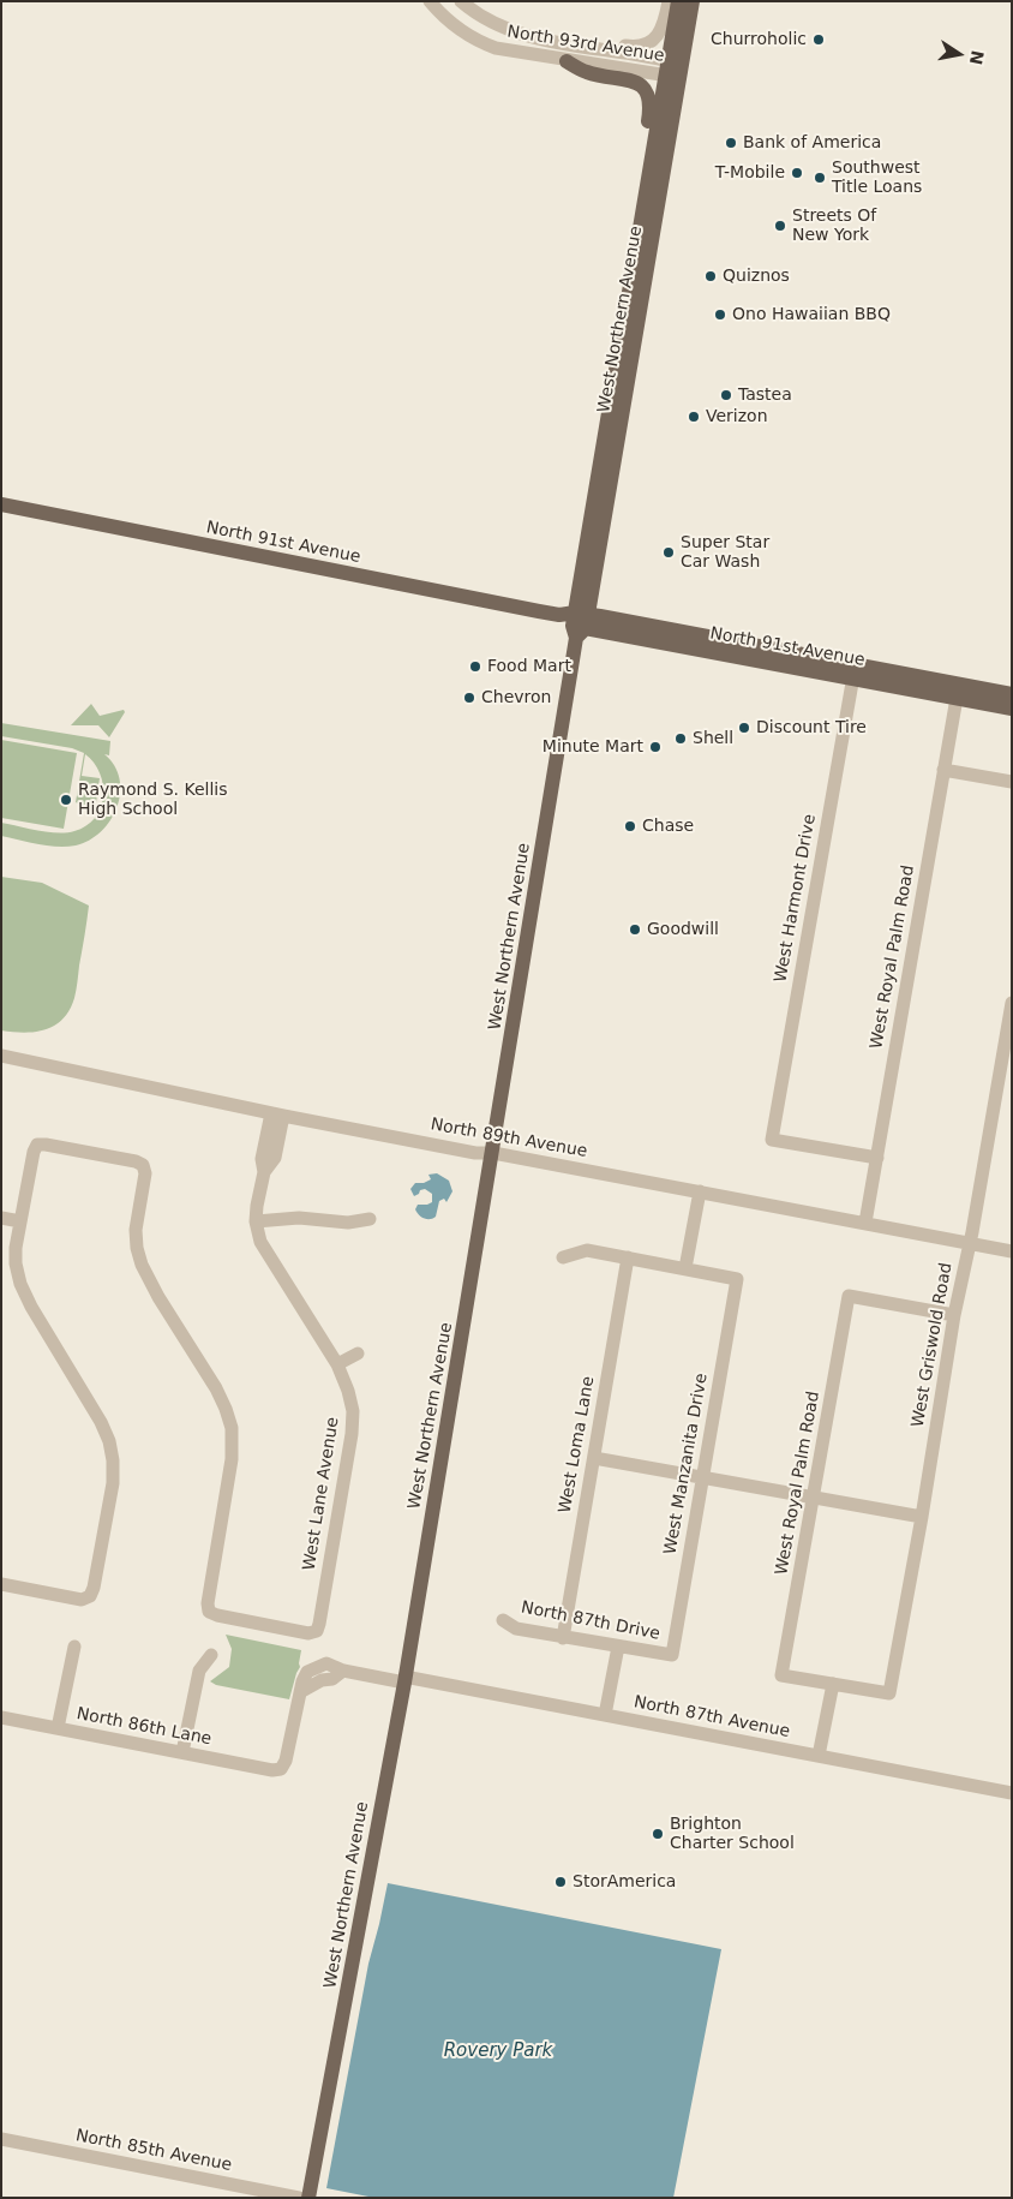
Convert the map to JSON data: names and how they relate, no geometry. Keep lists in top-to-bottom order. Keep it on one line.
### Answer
{"streets":{"main road":["West Northern Avenue","North 91st Avenue"],"street":["North 93rd Avenue","West Harmont Drive","West Royal Palm Road","North 89th Avenue","West Griswold Road","West Loma Lane","West Manzanita Drive","West Lane Avenue","North 87th Drive","North 87th Avenue","North 86th Lane","North 85th Avenue"]},"crossings":[["North 93rd Avenue","West Northern Avenue"],["West Northern Avenue","North 91st Avenue"],["West Northern Avenue","North 89th Avenue"],["West Northern Avenue","North 87th Avenue"],["North 91st Avenue","West Harmont Drive"],["North 91st Avenue","West Royal Palm Road"],["West Harmont Drive","West Royal Palm Road"],["West Royal Palm Road","North 89th Avenue"],["West Royal Palm Road","West Griswold Road"],["North 89th Avenue","West Griswold Road"],["North 89th Avenue","West Lane Avenue"],["West Loma Lane","North 87th Drive"],["West Manzanita Drive","North 87th Drive"]],"water":["Rovery Park"],"places":["Churroholic","Bank of America","T-Mobile","Southwest Title Loans","Streets Of New York","Quiznos","Ono Hawaiian BBQ","Tastea","Verizon","Super Star Car Wash","Food Mart","Chevron","Discount Tire","Shell","Minute Mart","Raymond S. Kellis High School","Chase","Goodwill","Brighton Charter School","StorAmerica"],"north":"right"}
